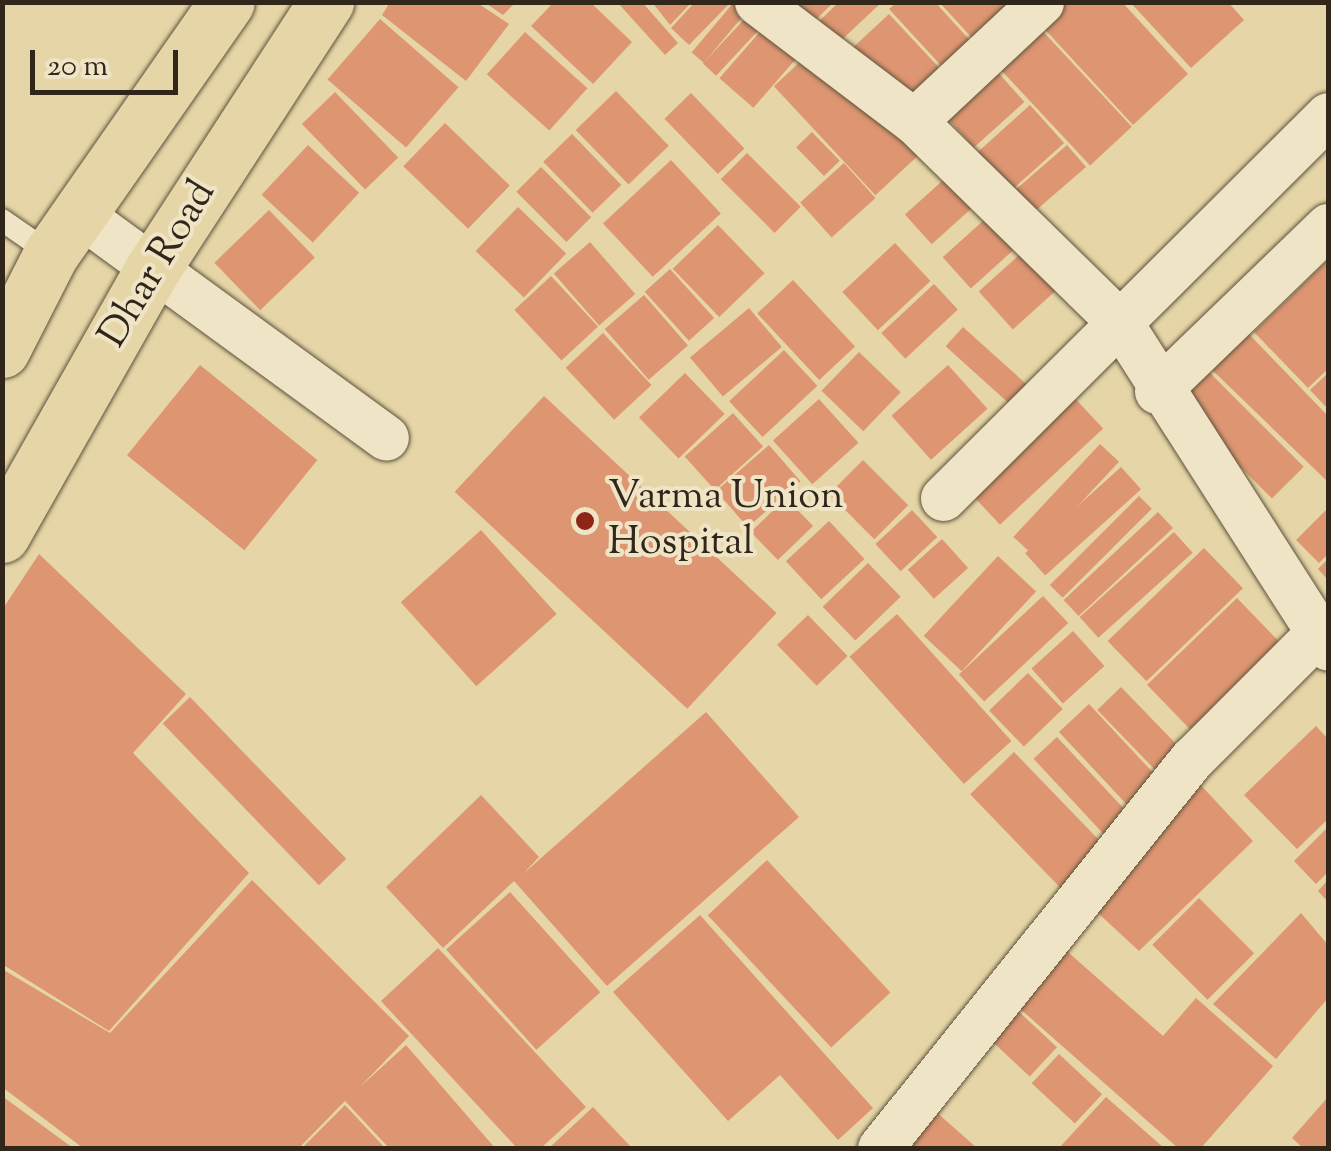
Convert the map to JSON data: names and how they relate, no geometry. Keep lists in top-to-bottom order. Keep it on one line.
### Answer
{"streets":{"main road":["Dhar Road"]},"places":["Varma Union Hospital"],"scale_bar":"20 m"}
